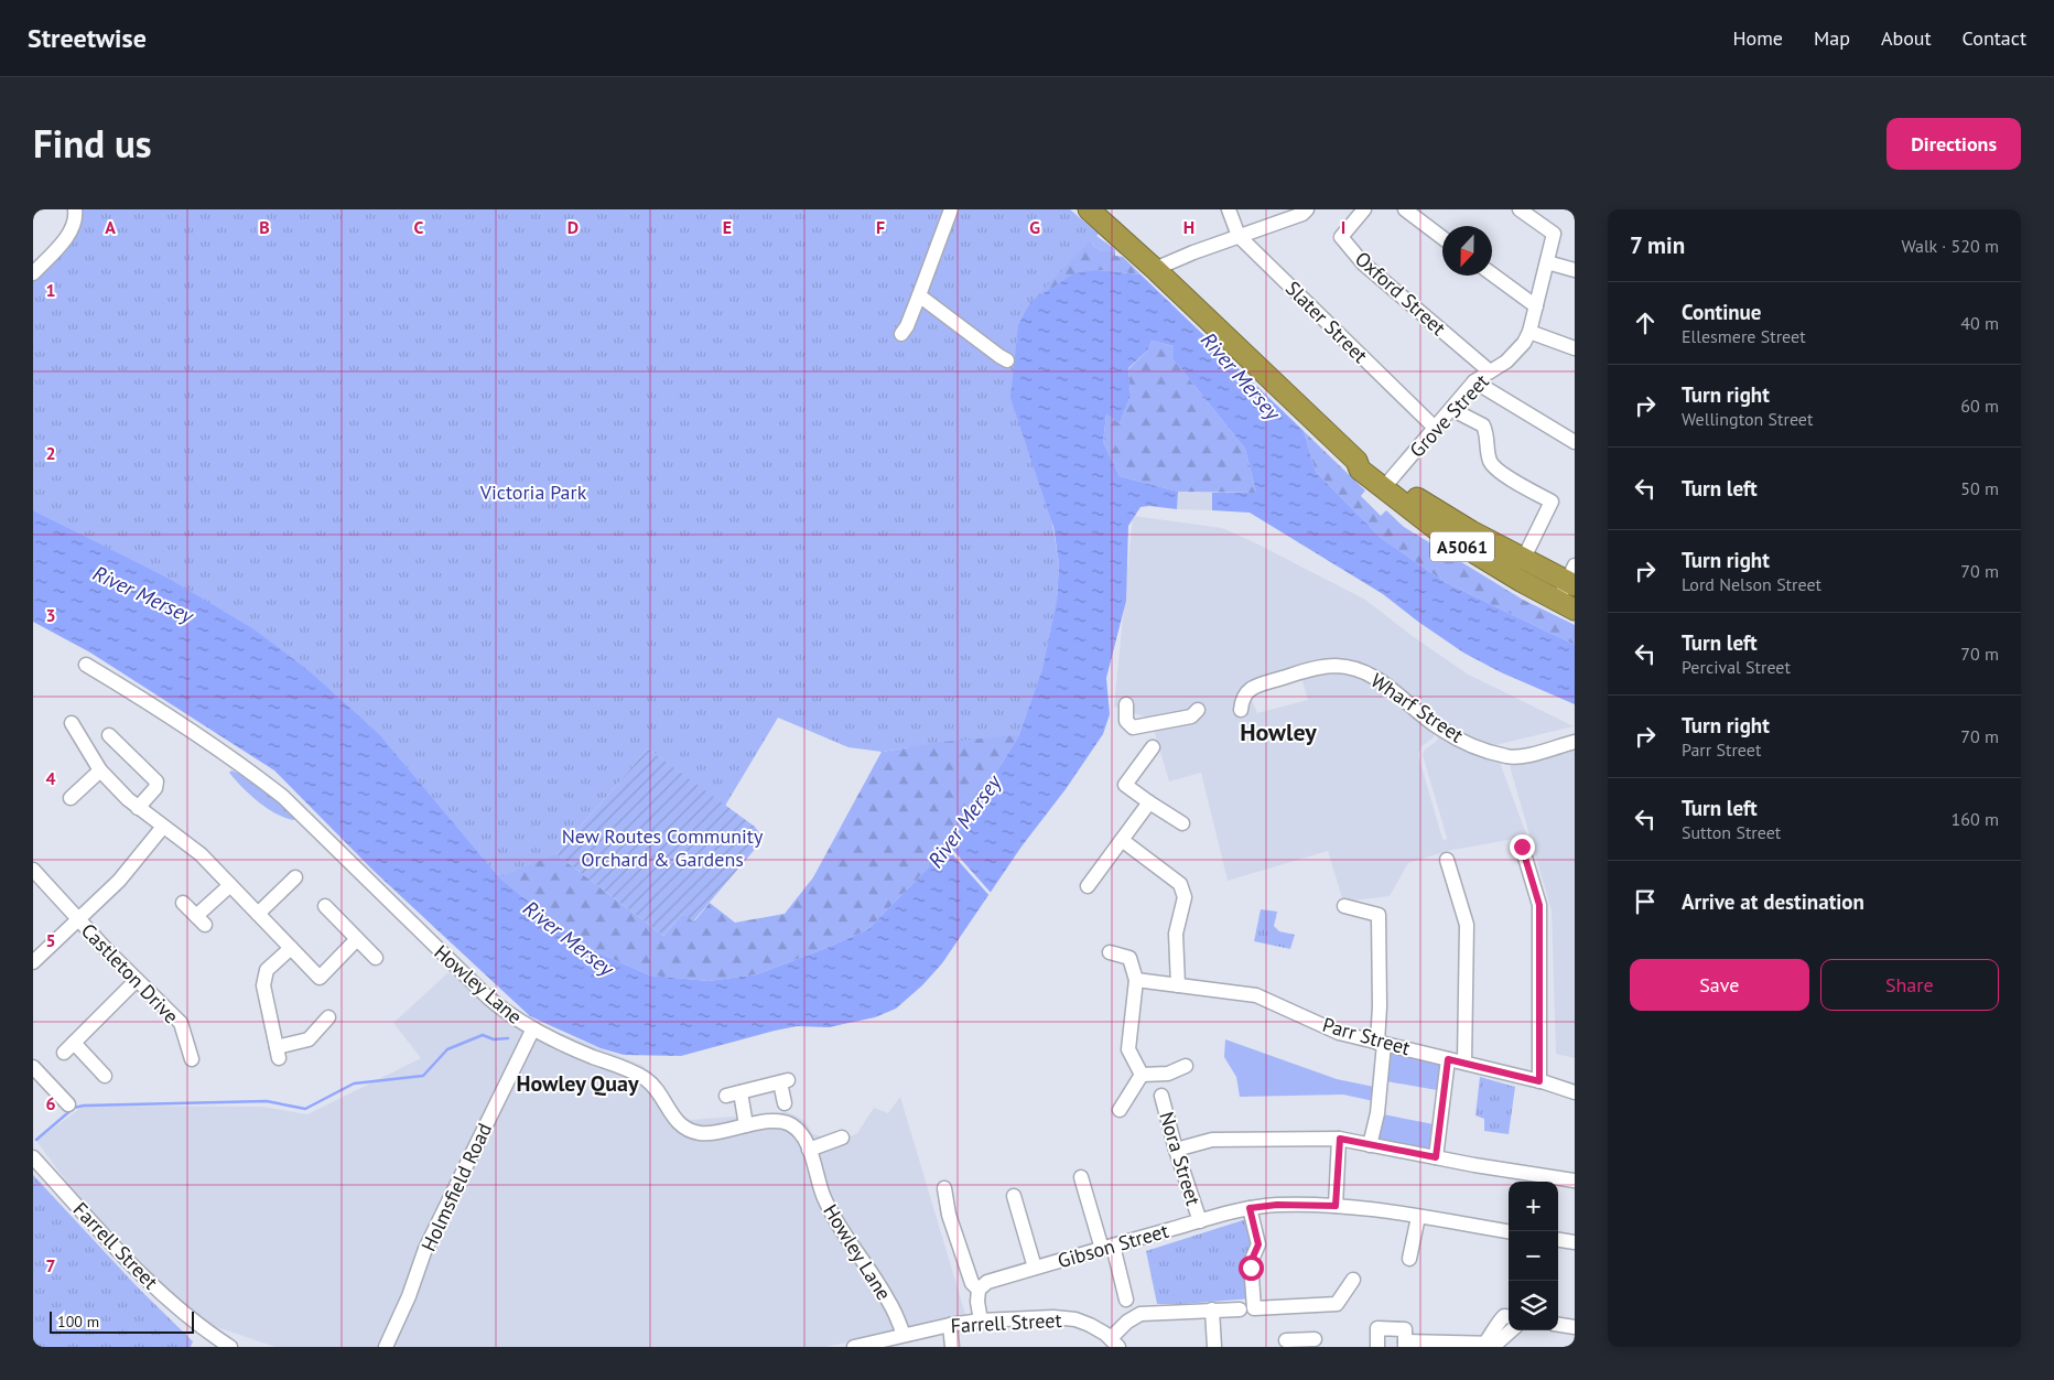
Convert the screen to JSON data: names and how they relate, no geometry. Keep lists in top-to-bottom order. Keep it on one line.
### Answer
{"streets":{"highway":["A5061"],"street":["Oxford Street","Slater Street","Grove Street","Wharf Street","Castleton Drive","Howley Lane","Parr Street","Nora Street","Holmsfield Road","Farrell Street","Gibson Street"]},"crossings":[["Oxford Street","Grove Street"],["Slater Street","Grove Street"],["Grove Street","A5061"],["Howley Lane","Holmsfield Road"],["Howley Lane","Farrell Street"],["Nora Street","Gibson Street"]],"districts":["Howley","Howley Quay"],"water":["River Mersey"],"parks":["Victoria Park","New Routes Community Orchard & Gardens"],"scale_bar":"100 m","north":"bottom","page":{"header":"Streetwise","nav":["Home","Map","About","Contact"],"title":"Find us","buttons":["Directions",["Save","Share"]],"heading":["7 min","Walk · 520 m"],"list":[["Continue","Ellesmere Street","40 m"],["Turn right","Wellington Street","60 m"],["Turn left","50 m"],["Turn right","Lord Nelson Street","70 m"],["Turn left","Percival Street","70 m"],["Turn right","Parr Street","70 m"],["Turn left","Sutton Street","160 m"],"Arrive at destination"],"map_buttons":["+","−"],"scale":"100 m"},"grid":{"columns":["A","B","C","D","E","F","G","H","I"],"rows":["1","2","3","4","5","6","7"]}}
